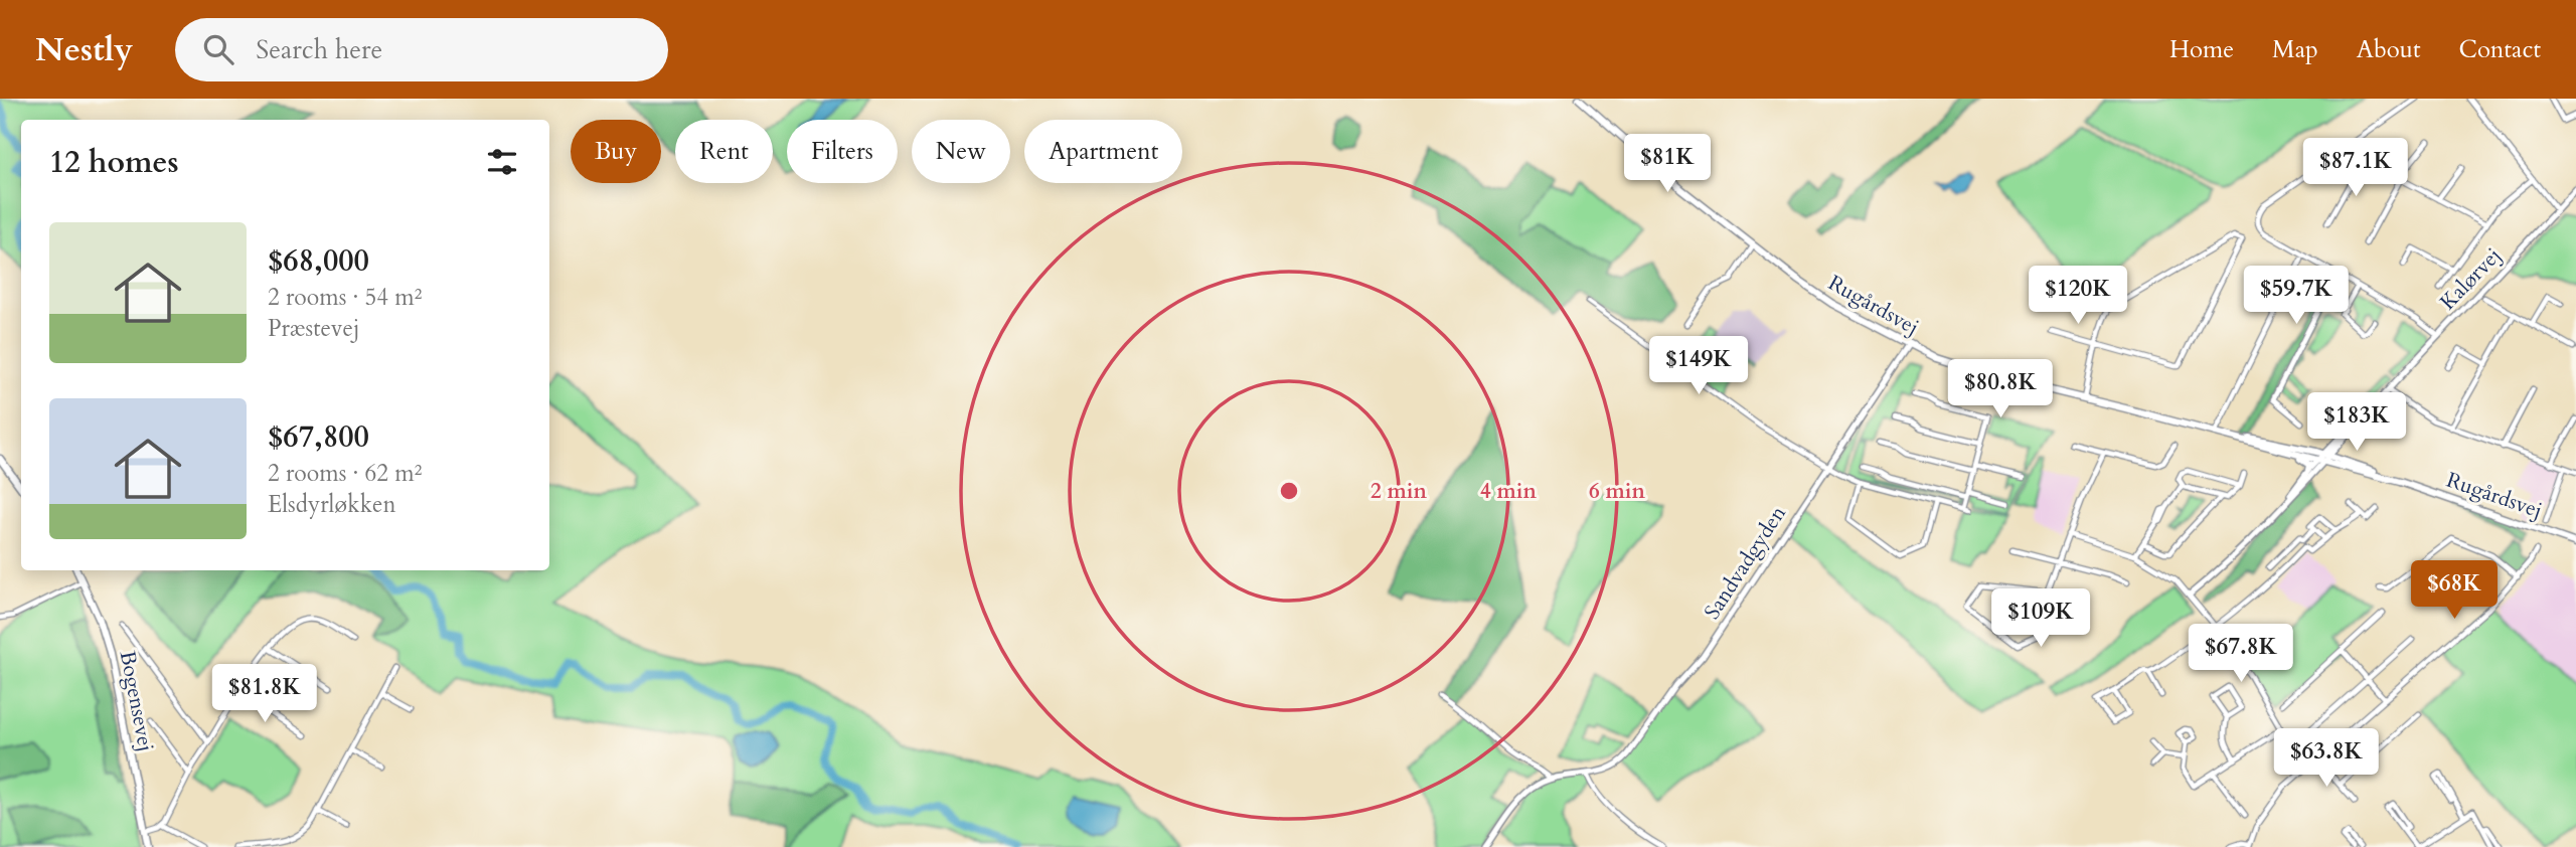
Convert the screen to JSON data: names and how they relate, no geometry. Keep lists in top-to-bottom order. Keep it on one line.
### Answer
{"streets":{"main road":["Rugårdsvej","Bogensevej"],"street":["Kalørvej","Sandvadgyden"]},"crossings":[["Kalørvej","Rugårdsvej"],["Rugårdsvej","Sandvadgyden"]],"page":{"header":"Nestly","search":"Search here","nav":["Home","Map","About","Contact"],"chip":["Buy","Rent","Filters","New","Apartment"],"heading":"12 homes","price":["$81K","$87.1K","$120K","$59.7K","$149K","$80.8K","$183K","$68K","$109K","$67.8K","$81.8K","$63.8K"],"list":[{"name":"$68,000","note":"2 rooms · 54 m² · Præstevej"},{"name":"$67,800","note":"2 rooms · 62 m² · Elsdyrløkken"}]},"rings":["2 min","4 min","6 min"]}
